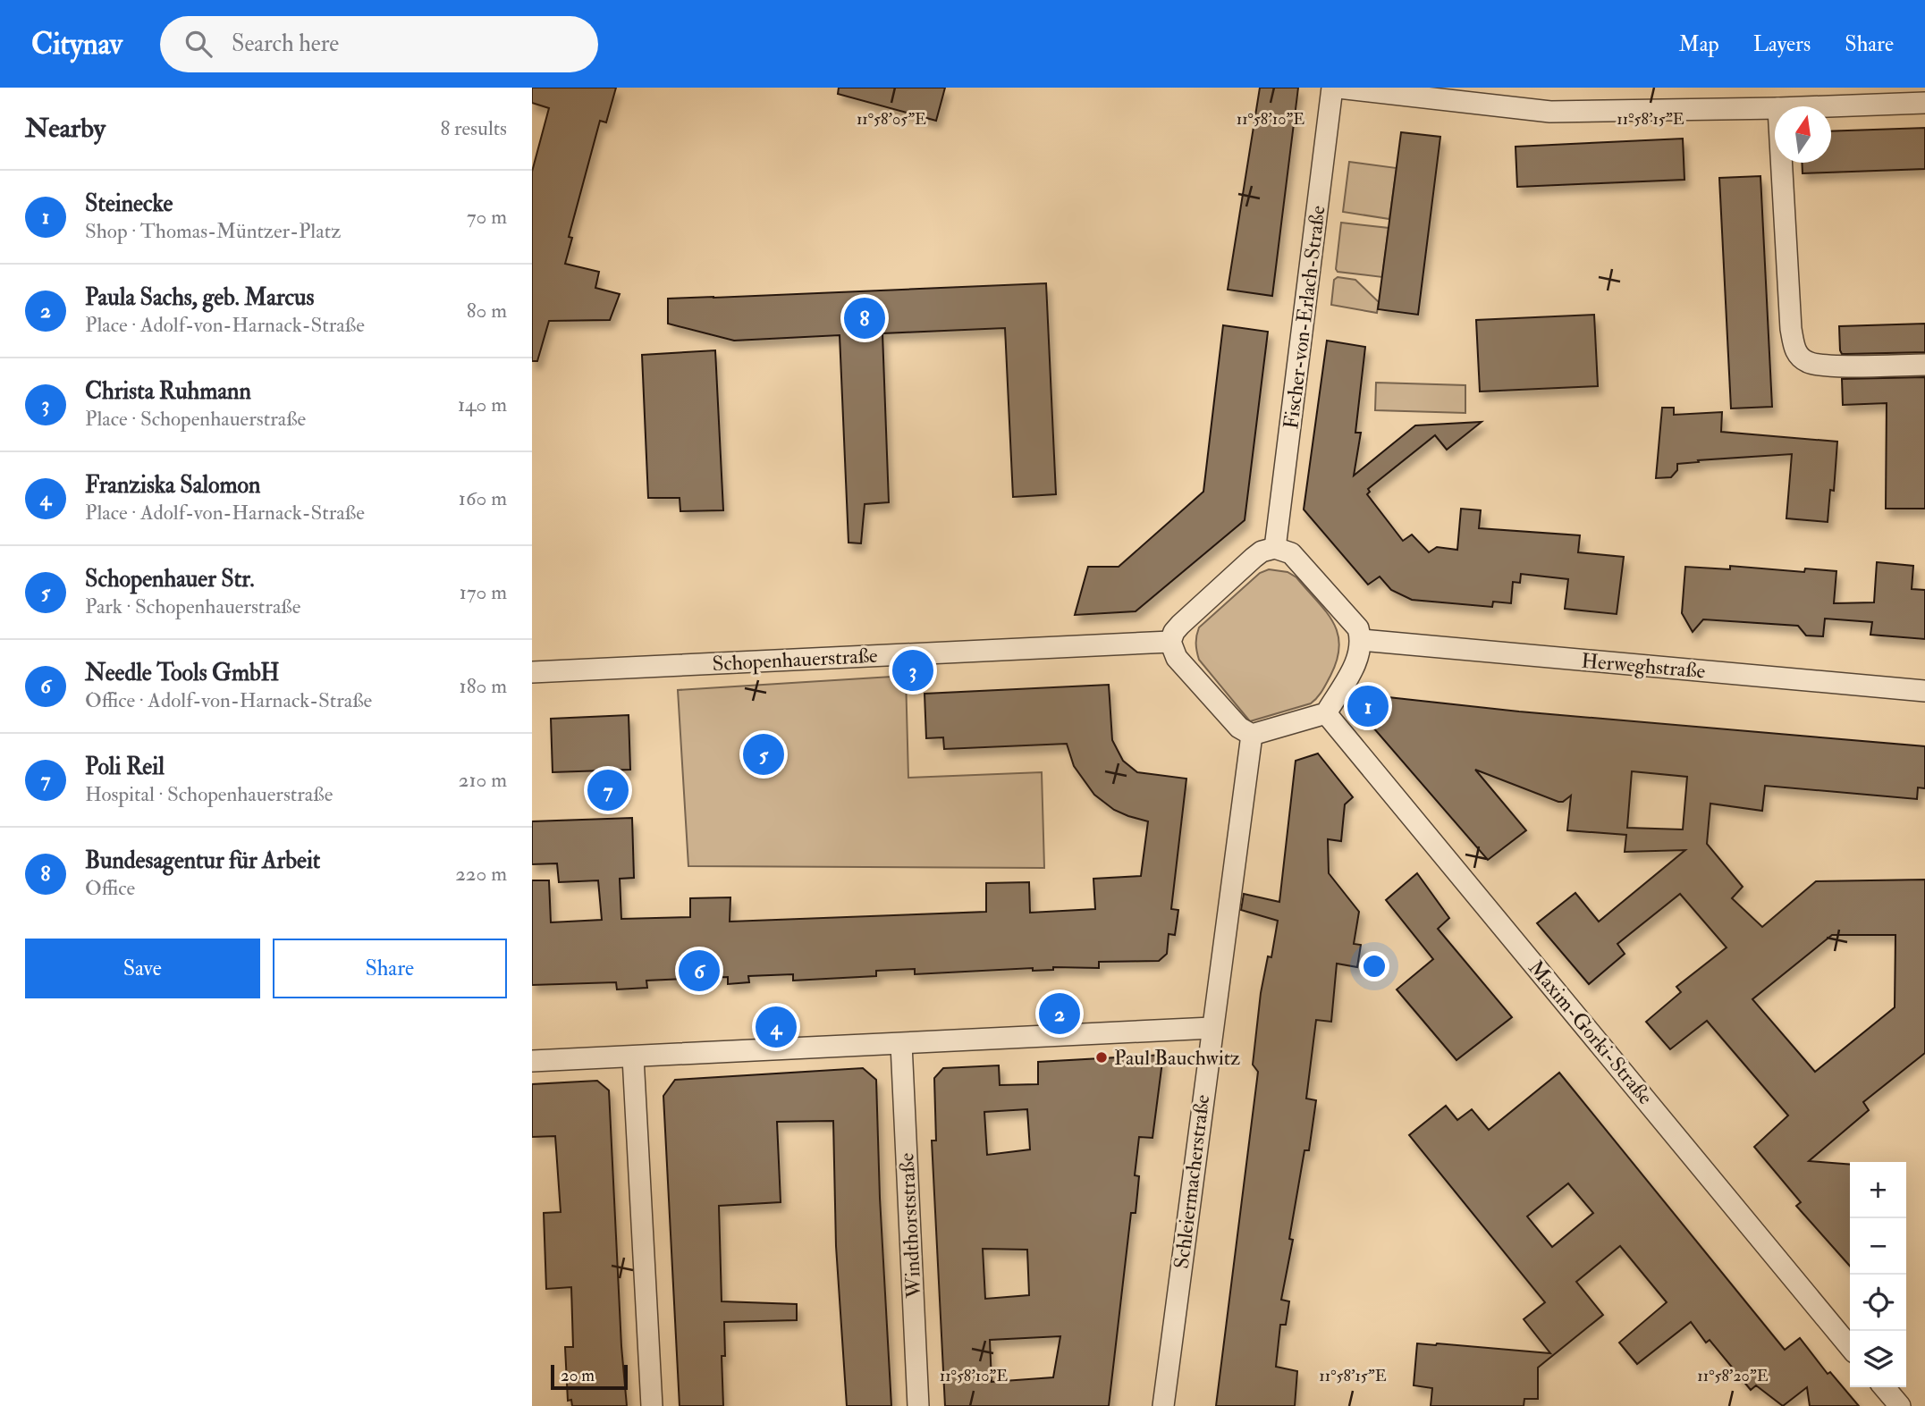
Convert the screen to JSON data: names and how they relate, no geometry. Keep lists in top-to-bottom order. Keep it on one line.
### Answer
{"streets":{"street":["Fischer-von-Erlach-Straße","Schopenhauerstraße","Herweghstraße","Maxim-Gorki-Straße","Schleiermacherstraße","Windthorststraße"]},"crossings":[["Fischer-von-Erlach-Straße","Schopenhauerstraße"],["Fischer-von-Erlach-Straße","Herweghstraße"],["Fischer-von-Erlach-Straße","Maxim-Gorki-Straße"],["Fischer-von-Erlach-Straße","Schleiermacherstraße"],["Schopenhauerstraße","Herweghstraße"],["Schopenhauerstraße","Maxim-Gorki-Straße"],["Schopenhauerstraße","Schleiermacherstraße"],["Herweghstraße","Maxim-Gorki-Straße"],["Herweghstraße","Schleiermacherstraße"],["Maxim-Gorki-Straße","Schleiermacherstraße"]],"places":["Paul Bauchwitz"],"scale_bar":"20 m","north":"top","page":{"header":"Citynav","search":"Search here","nav":["Map","Layers","Share"],"heading":["Nearby","8 results"],"list":[{"mark":"1","name":"Steinecke","note":"Shop · Thomas-Müntzer-Platz","value":"70 m"},{"mark":"2","name":"Paula Sachs, geb. Marcus","note":"Place · Adolf-von-Harnack-Straße","value":"80 m"},{"mark":"3","name":"Christa Ruhmann","note":"Place · Schopenhauerstraße","value":"140 m"},{"mark":"4","name":"Franziska Salomon","note":"Place · Adolf-von-Harnack-Straße","value":"160 m"},{"mark":"5","name":"Schopenhauer Str.","note":"Park · Schopenhauerstraße","value":"170 m"},{"mark":"6","name":"Needle Tools GmbH","note":"Office · Adolf-von-Harnack-Straße","value":"180 m"},{"mark":"7","name":"Poli Reil","note":"Hospital · Schopenhauerstraße","value":"210 m"},{"mark":"8","name":"Bundesagentur für Arbeit","note":"Office","value":"220 m"}],"pins":["8","3","1","5","7","6","2","4"],"buttons":["Save","Share"],"map_buttons":["+","−"],"scale":"20 m"},"coordinates":["11°58'05\"E","11°58'10\"E","11°58'15\"E","11°58'20\"E"]}
